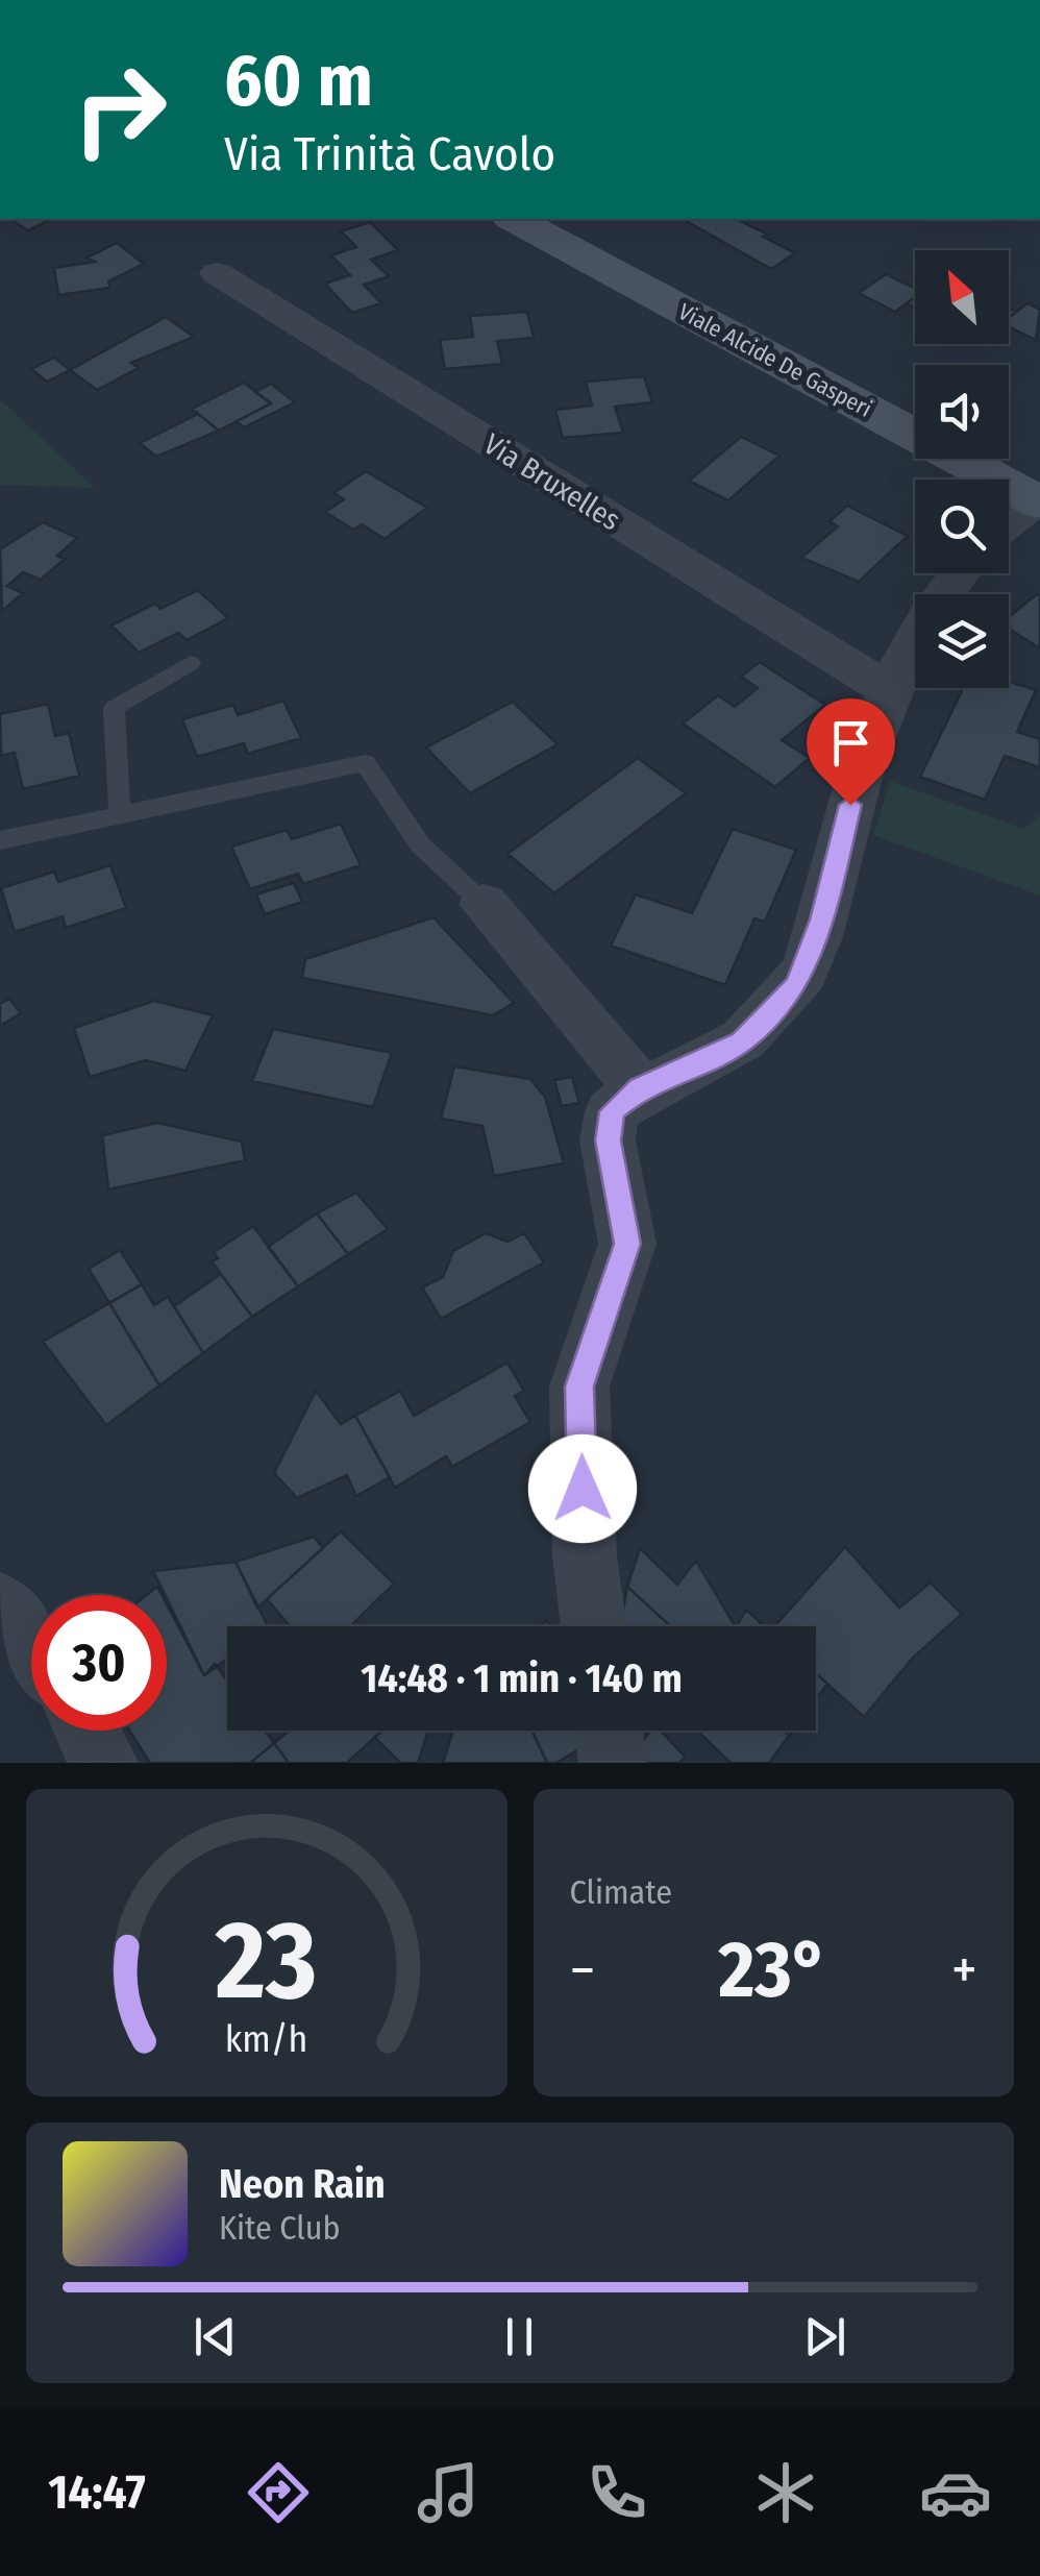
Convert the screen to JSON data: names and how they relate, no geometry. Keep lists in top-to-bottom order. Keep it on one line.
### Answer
{"streets":{"main road":["Viale Alcide De Gasperi"],"street":["Via Bruxelles"]},"north":"top left","page":{"turn":["60 m","Via Trinità Cavolo"],"limit":"30","trip":"14:48 · 1 min · 140 m","tile":"Climate","heat":["−","23°","+"],"song":["Neon Rain","Kite Club"],"tabs":"14:47","gauge":["23","km/h"]}}
